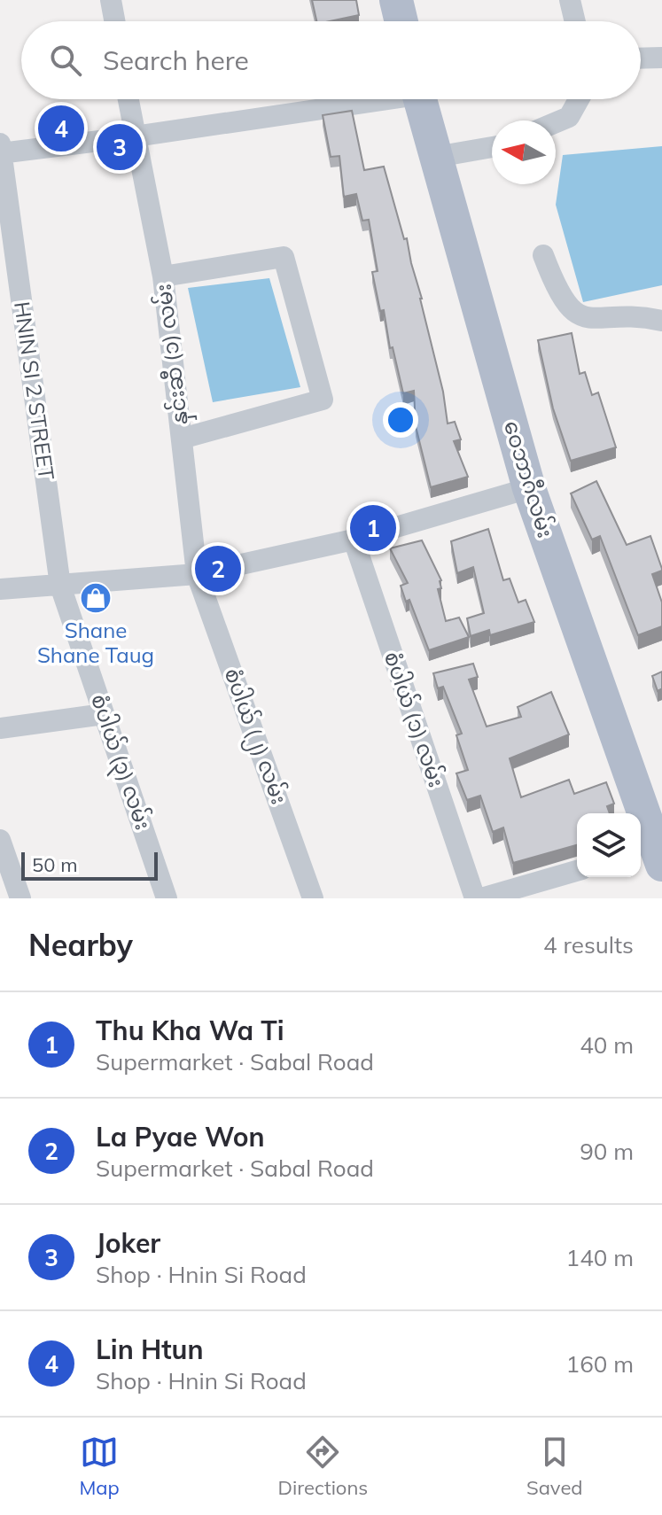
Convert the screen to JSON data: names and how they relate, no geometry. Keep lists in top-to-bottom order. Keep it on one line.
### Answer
{"streets":{"main road":["ဝေဘာဂီလမ်း"],"street":["နှင်းဆီ (၁) လမ်း","HNIN SI 2 STREET","စံပါယ် (၁) လမ်း","စံပါယ် (၂) လမ်း","စံပါယ် (၃) လမ်း"]},"crossings":[["နှင်းဆီ (၁) လမ်း","စံပါယ် (၂) လမ်း"],["HNIN SI 2 STREET","စံပါယ် (၃) လမ်း"]],"places":{"shop":["Shane Shane Taug"]},"scale_bar":"50 m","north":"left","page":{"search":"Search here","pins":["4","3","1","2"],"scale":"50 m","heading":["Nearby","4 results"],"list":[{"mark":"1","name":"Thu Kha Wa Ti","note":"Supermarket · Sabal Road","value":"40 m"},{"mark":"2","name":"La Pyae Won","note":"Supermarket · Sabal Road","value":"90 m"},{"mark":"3","name":"Joker","note":"Shop · Hnin Si Road","value":"140 m"},{"mark":"4","name":"Lin Htun","note":"Shop · Hnin Si Road","value":"160 m"}],"nav":["Map","Directions","Saved"]}}
